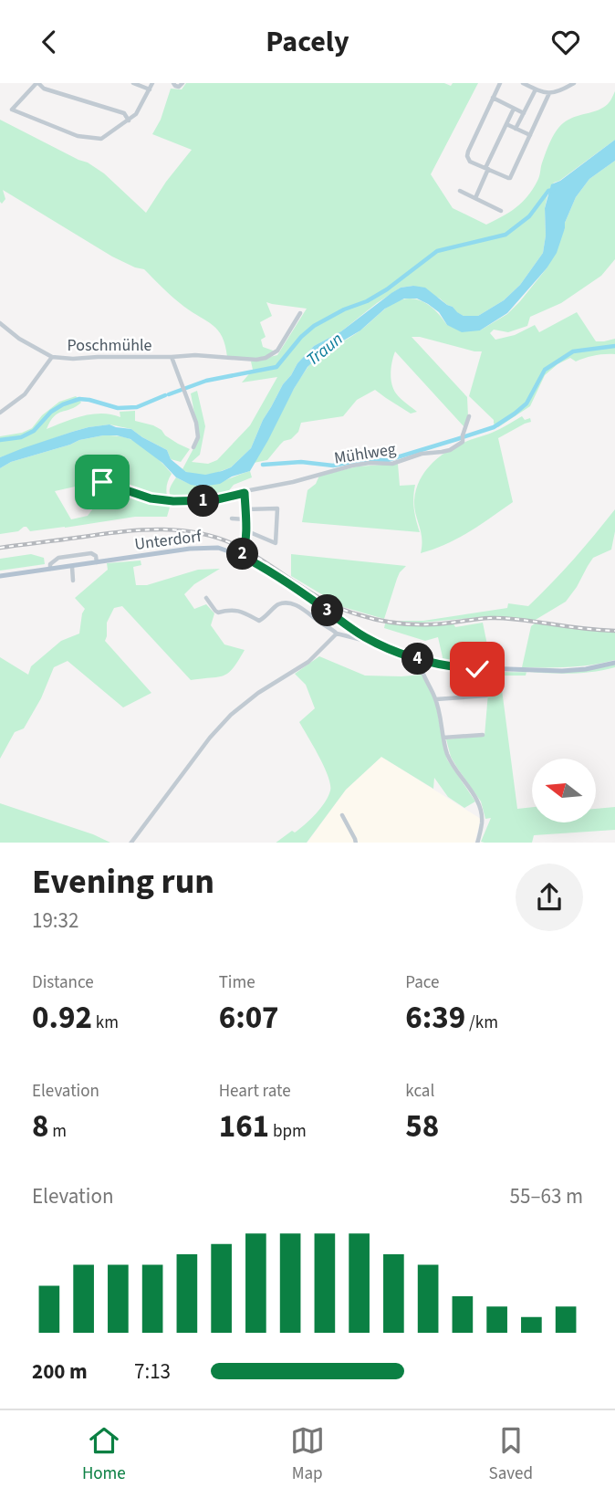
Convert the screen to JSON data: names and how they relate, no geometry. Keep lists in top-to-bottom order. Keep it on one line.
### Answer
{"streets":{"main road":["Unterdorf"],"street":["Poschmühle","Mühlweg"]},"water":["Traun"],"north":"left","page":{"header":"Pacely","pins":["1","2","3","4"],"heading":["Evening run","19:32"],"stats":[["Distance","0.92 km"],["Time","6:07"],["Pace","6:39 /km"],["Elevation","8 m"],["Heart rate","161 bpm"],["kcal","58"]],"chart":["Elevation","55–63 m"],"list":[{"name":"200 m","note":"7:13"}],"tabs":["Home","Map","Saved"]}}
